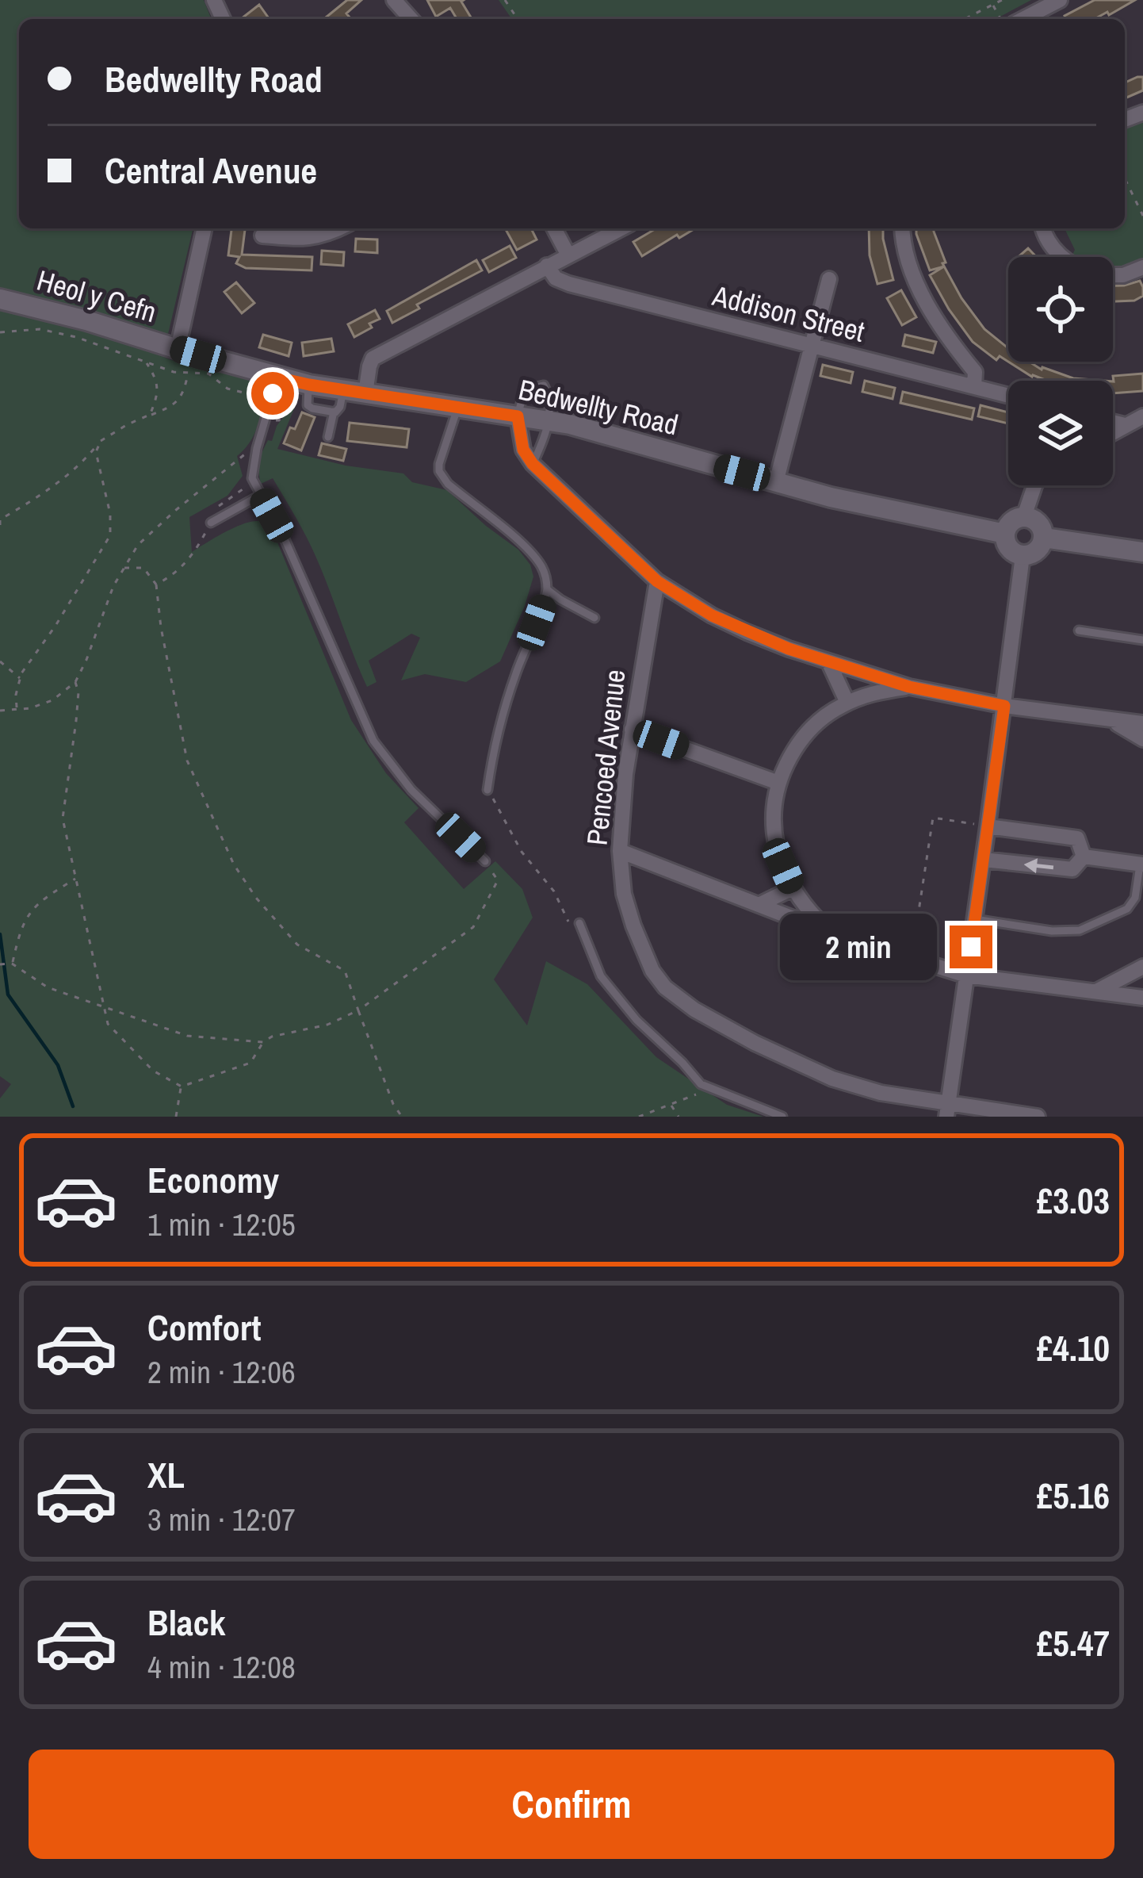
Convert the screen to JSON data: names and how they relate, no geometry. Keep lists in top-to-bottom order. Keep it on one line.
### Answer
{"streets":{"street":["Heol y Cefn","Addison Street","Bedwellty Road","Pencoed Avenue"]},"crossings":[["Heol y Cefn","Bedwellty Road"]],"page":{"banner":["Bedwellty Road","Central Avenue"],"bubble":"2 min","list":[{"name":"Economy","note":"1 min · 12:05","value":"£3.03"},{"name":"Comfort","note":"2 min · 12:06","value":"£4.10"},{"name":"XL","note":"3 min · 12:07","value":"£5.16"},{"name":"Black","note":"4 min · 12:08","value":"£5.47"}],"buttons":"Confirm"}}
